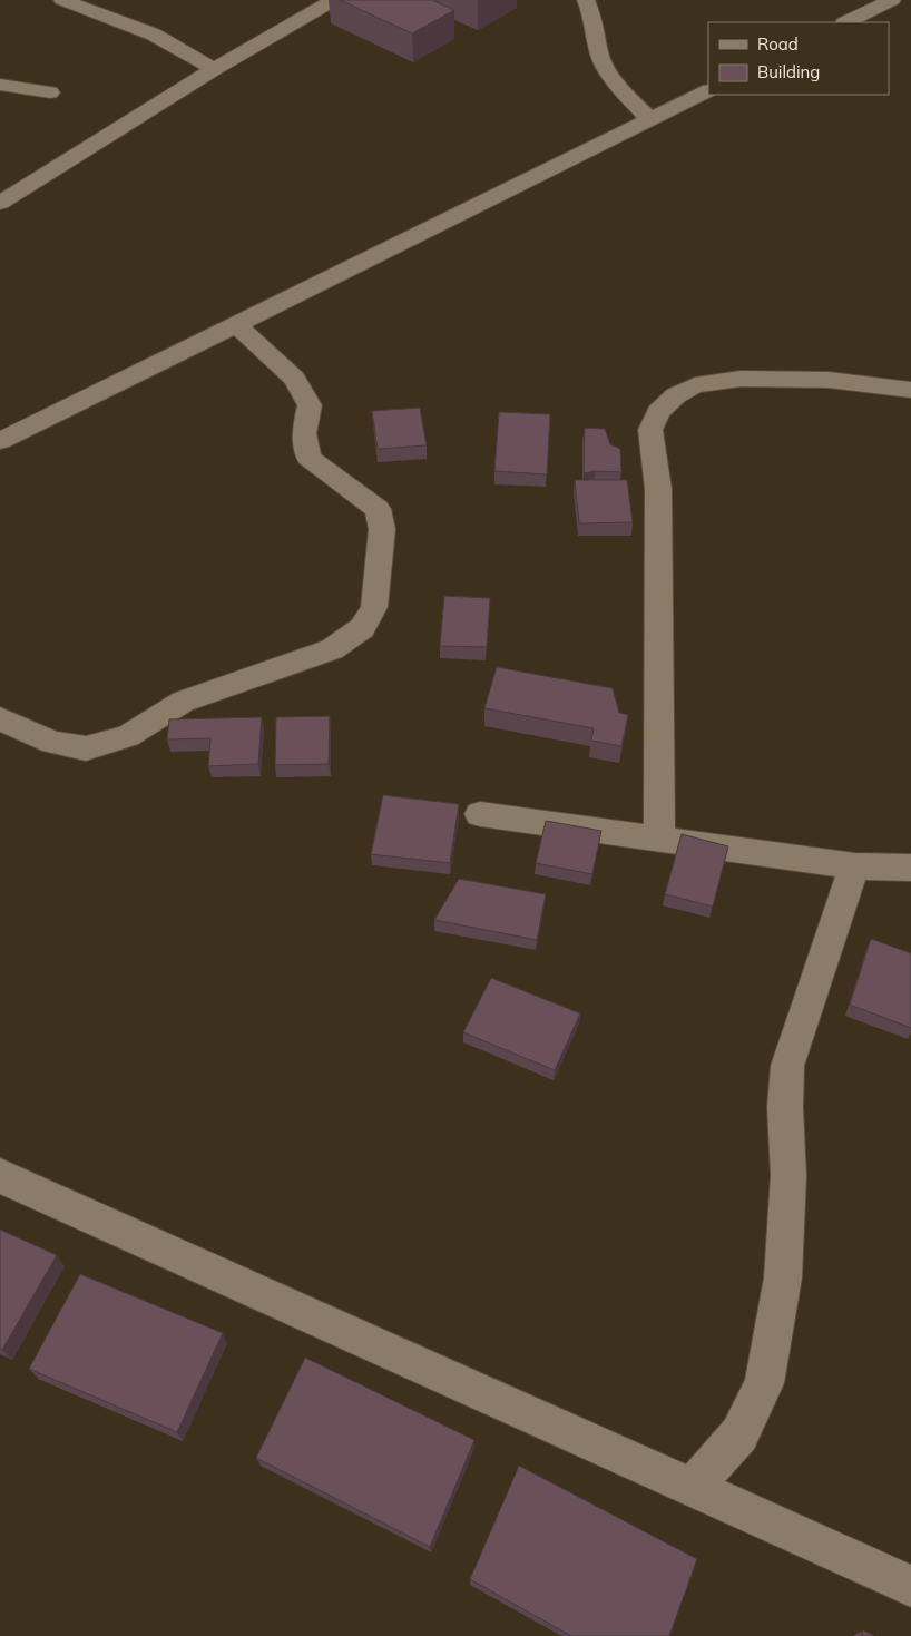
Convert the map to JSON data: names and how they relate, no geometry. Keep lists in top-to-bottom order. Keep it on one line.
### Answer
{"legend":["Road","Building"]}
